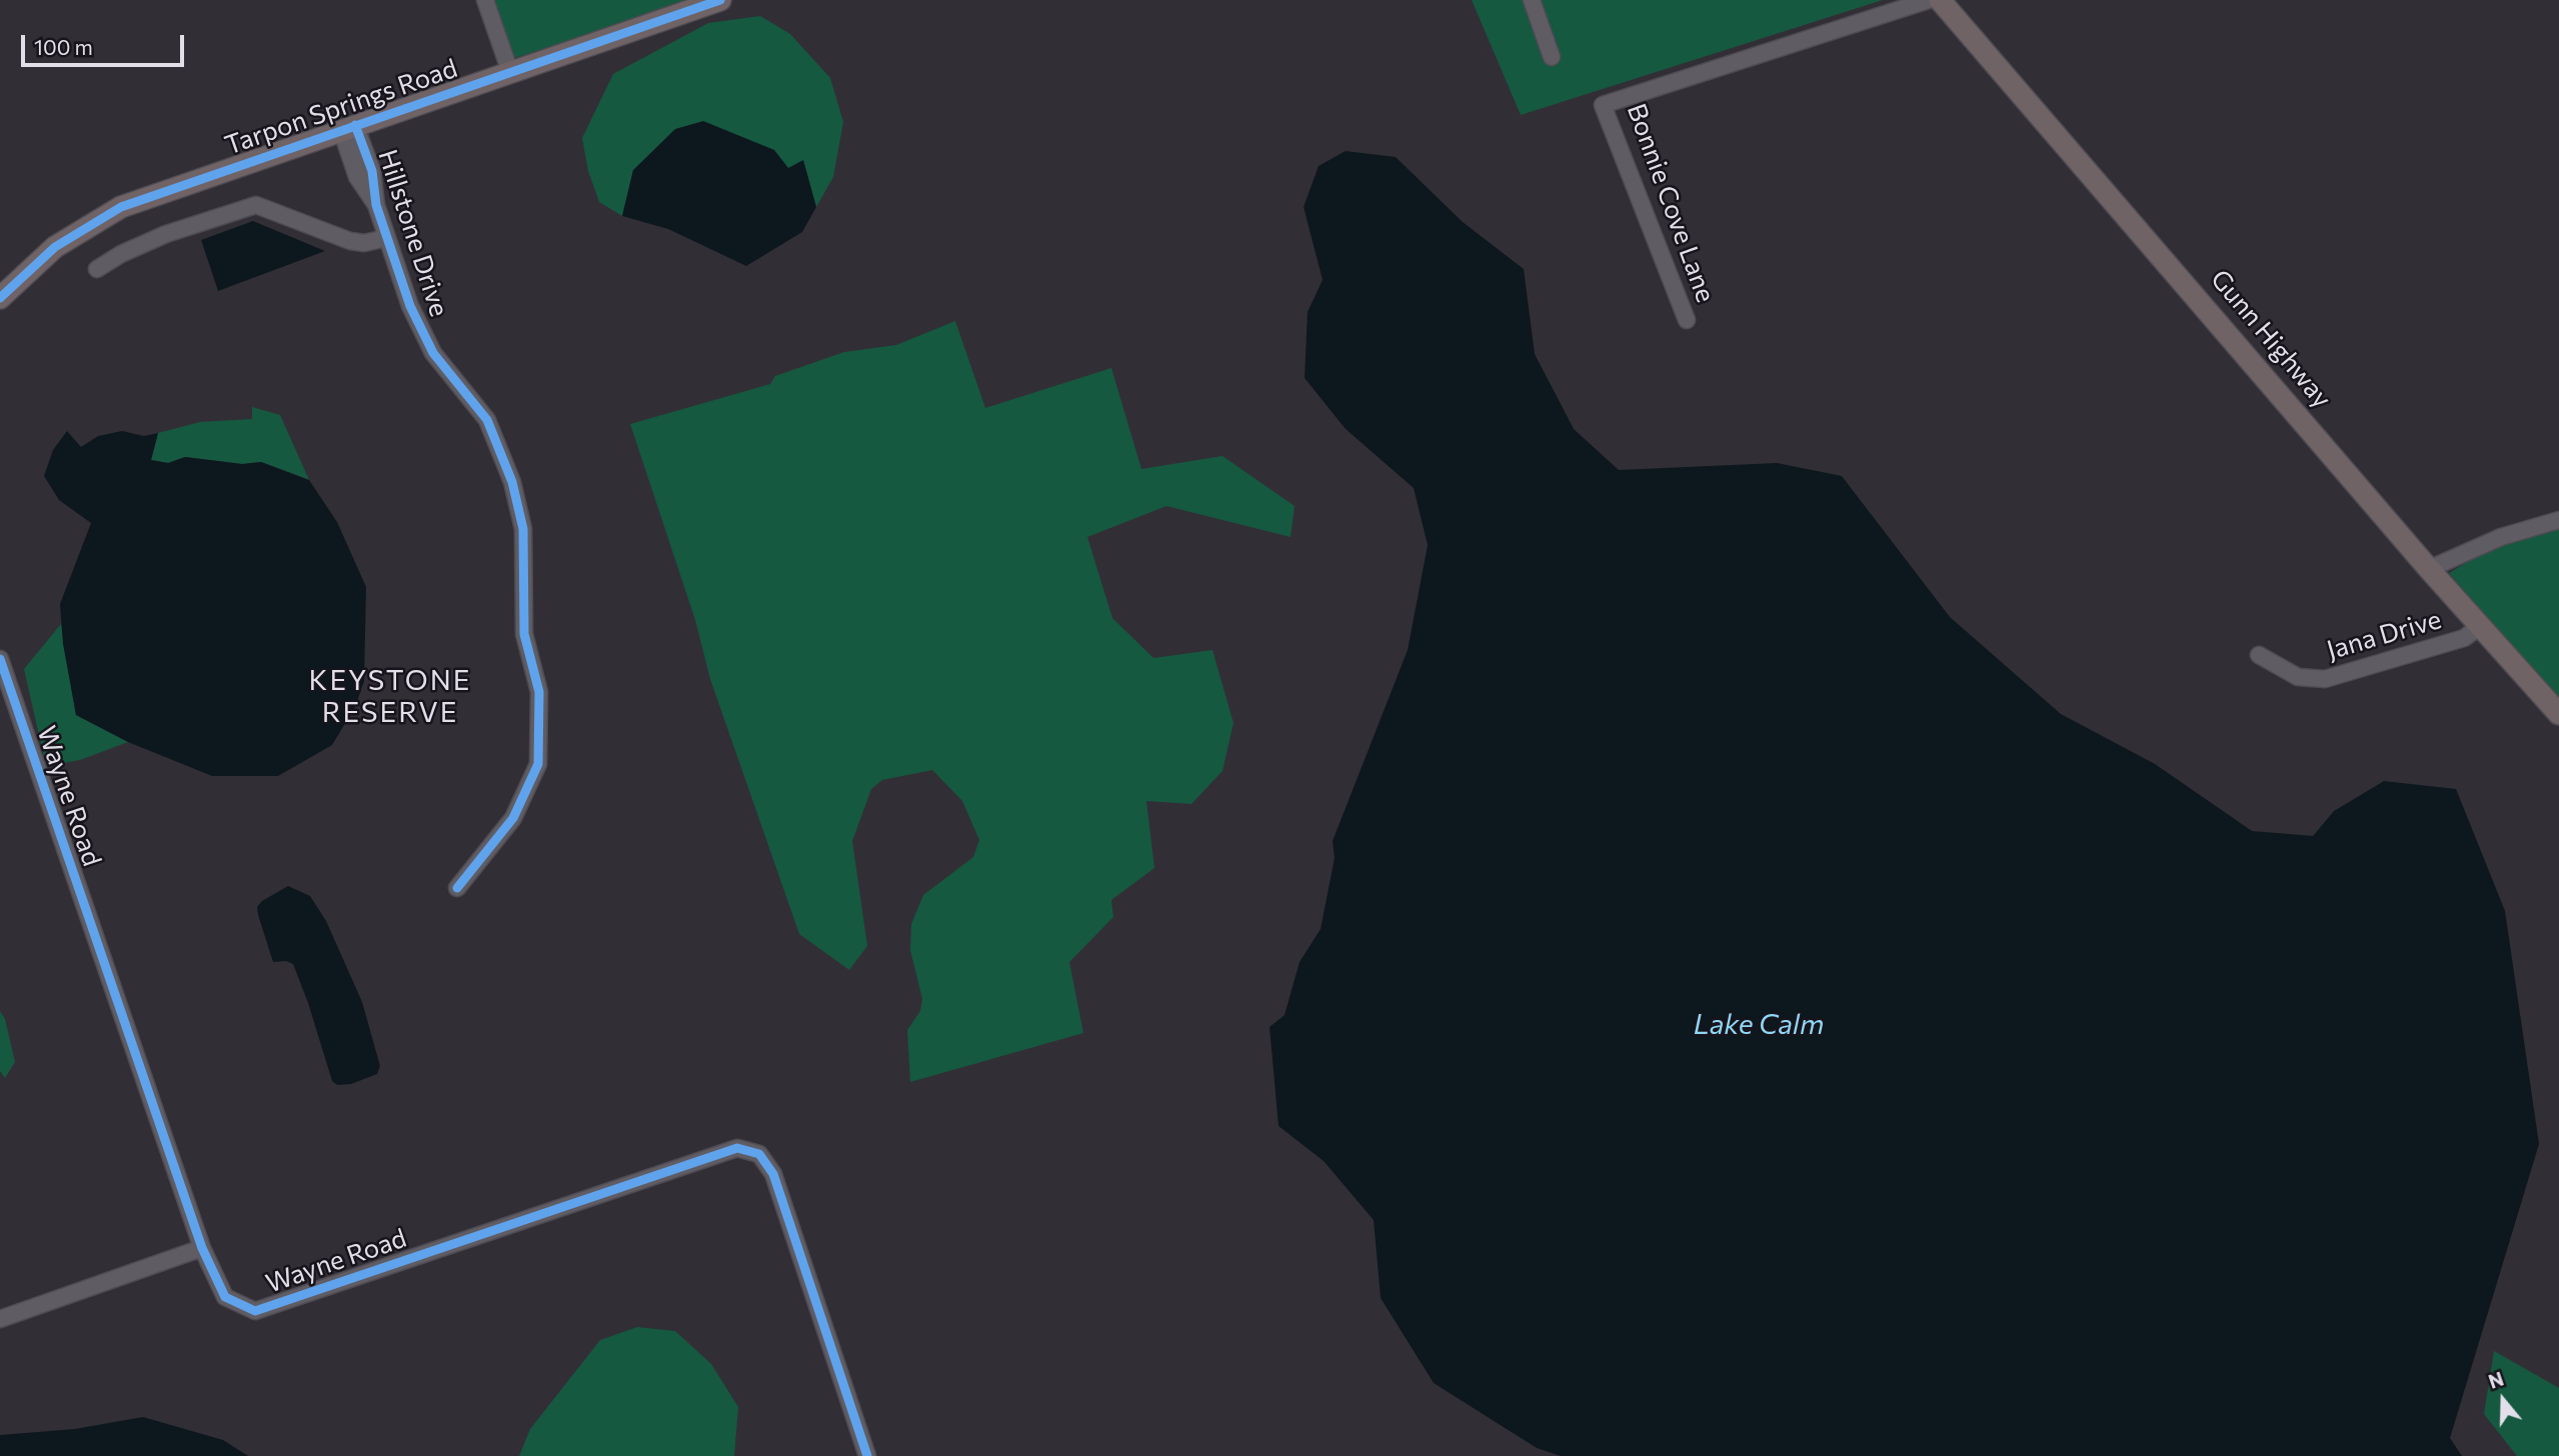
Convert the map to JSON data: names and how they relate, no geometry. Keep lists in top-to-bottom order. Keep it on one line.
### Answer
{"streets":{"main road":["Tarpon Springs Road","Gunn Highway"],"street":["Bonnie Cove Lane","Hillstone Drive","Jana Drive","Wayne Road"]},"crossings":[["Tarpon Springs Road","Hillstone Drive"],["Gunn Highway","Jana Drive"]],"districts":["KEYSTONE RESERVE"],"water":["Lake Calm"],"scale_bar":"100 m","north":"top"}
